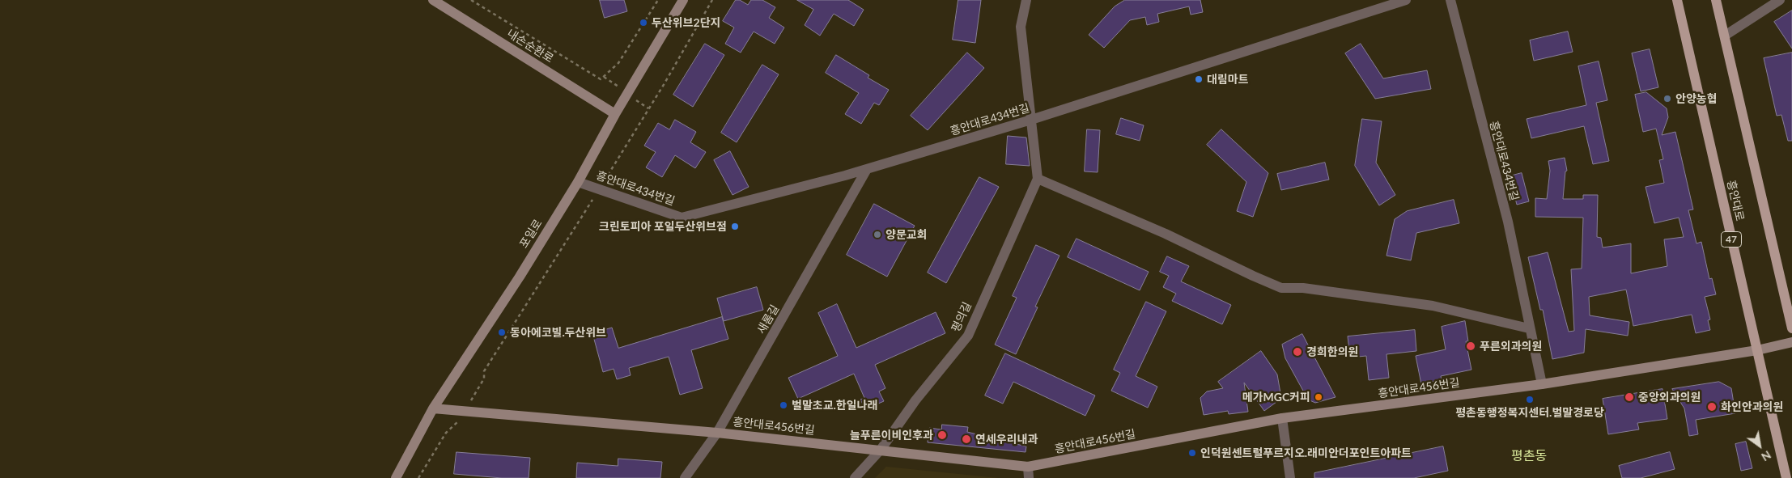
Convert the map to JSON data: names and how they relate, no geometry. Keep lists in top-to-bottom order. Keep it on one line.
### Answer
{"streets":{"main road":["흥안대로","47"],"street":["내손순환로","흥안대로434번길","포일로","평의길","새롬길","흥안대로456번길"]},"crossings":[["내손순환로","포일로"],["흥안대로434번길","포일로"],["흥안대로434번길","새롬길"],["흥안대로","흥안대로456번길"],["포일로","흥안대로456번길"],["평의길","흥안대로456번길"],["새롬길","흥안대로456번길"]],"districts":["평촌동"],"places":["두산위브2단지","대림마트","안양농협","크린토피아 포일두산위브점","양문교회","동아에코빌.두산위브","푸른외과의원","경희한의원","메가MGC커피","중앙외과의원","평촌동행정복지센터.벌말경로당","벌말초교.한일나래","화인안과의원","늘푸른이비인후과","연세우리내과","인덕원센트럴푸르지오.래미안더포인트아파트"],"north":"bottom right"}
